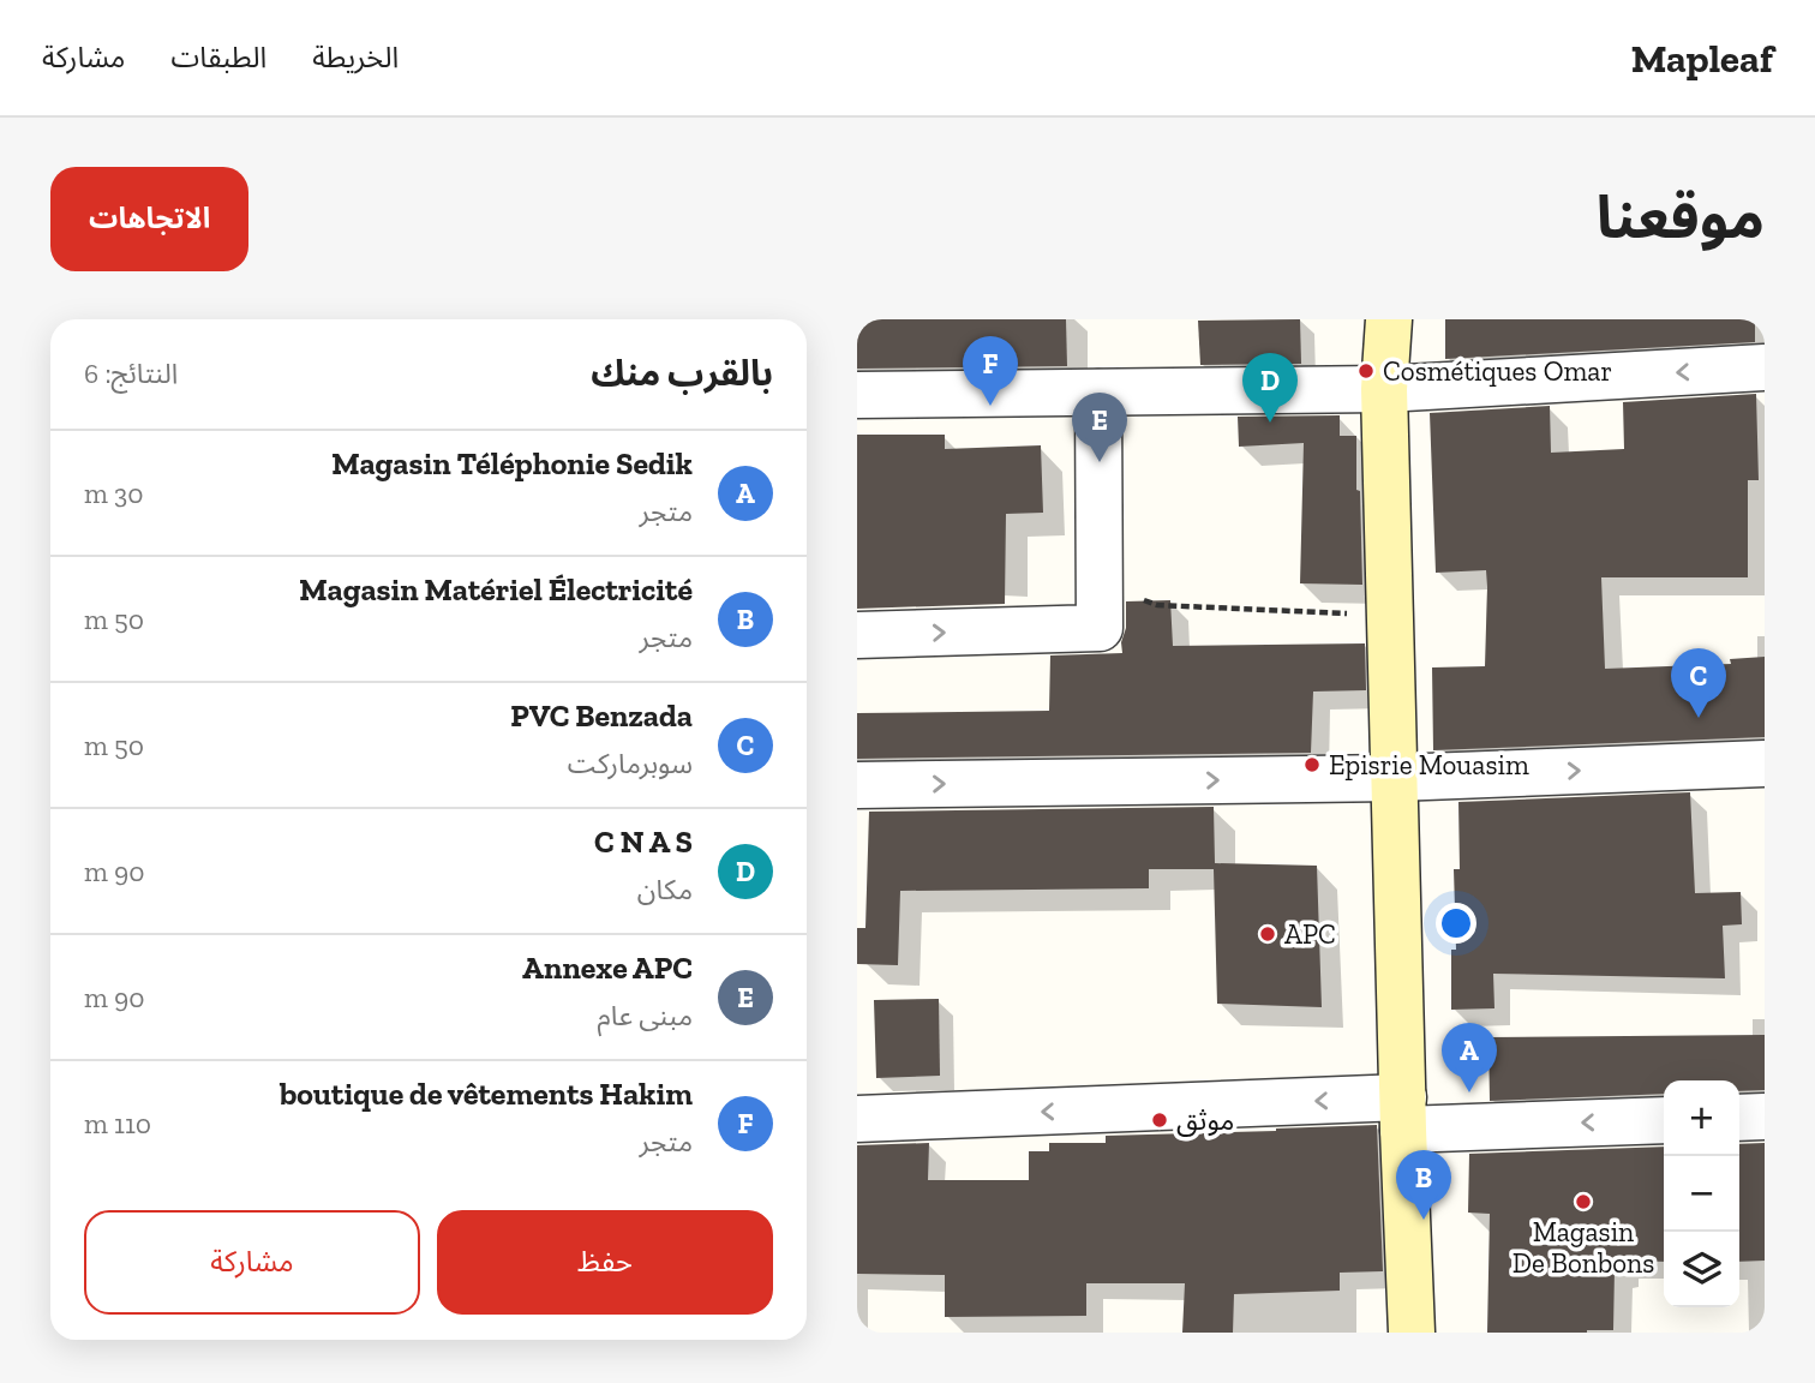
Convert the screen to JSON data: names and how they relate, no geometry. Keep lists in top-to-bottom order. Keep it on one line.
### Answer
{"places":["Cosmétiques Omar","Episrie Mouasim","APC","موثق","Magasin De Bonbons"],"page":{"header":"Mapleaf","nav":["الخريطة","الطبقات","مشاركة"],"title":"موقعنا","buttons":["الاتجاهات",["حفظ","مشاركة"]],"heading":["بالقرب منك","النتائج: 6"],"pins":["F","D","E","C","A","B"],"list":[{"mark":"A","name":"Magasin Téléphonie Sedik","note":"متجر","value":"30 m"},{"mark":"B","name":"Magasin Matériel Électricité","note":"متجر","value":"50 m"},{"mark":"C","name":"PVC Benzada","note":"سوبرماركت","value":"50 m"},{"mark":"D","name":"C N A S","note":"مكان","value":"90 m"},{"mark":"E","name":"Annexe APC","note":"مبنى عام","value":"90 m"},{"mark":"F","name":"boutique de vêtements Hakim","note":"متجر","value":"110 m"}],"map_buttons":["+","−"]}}
